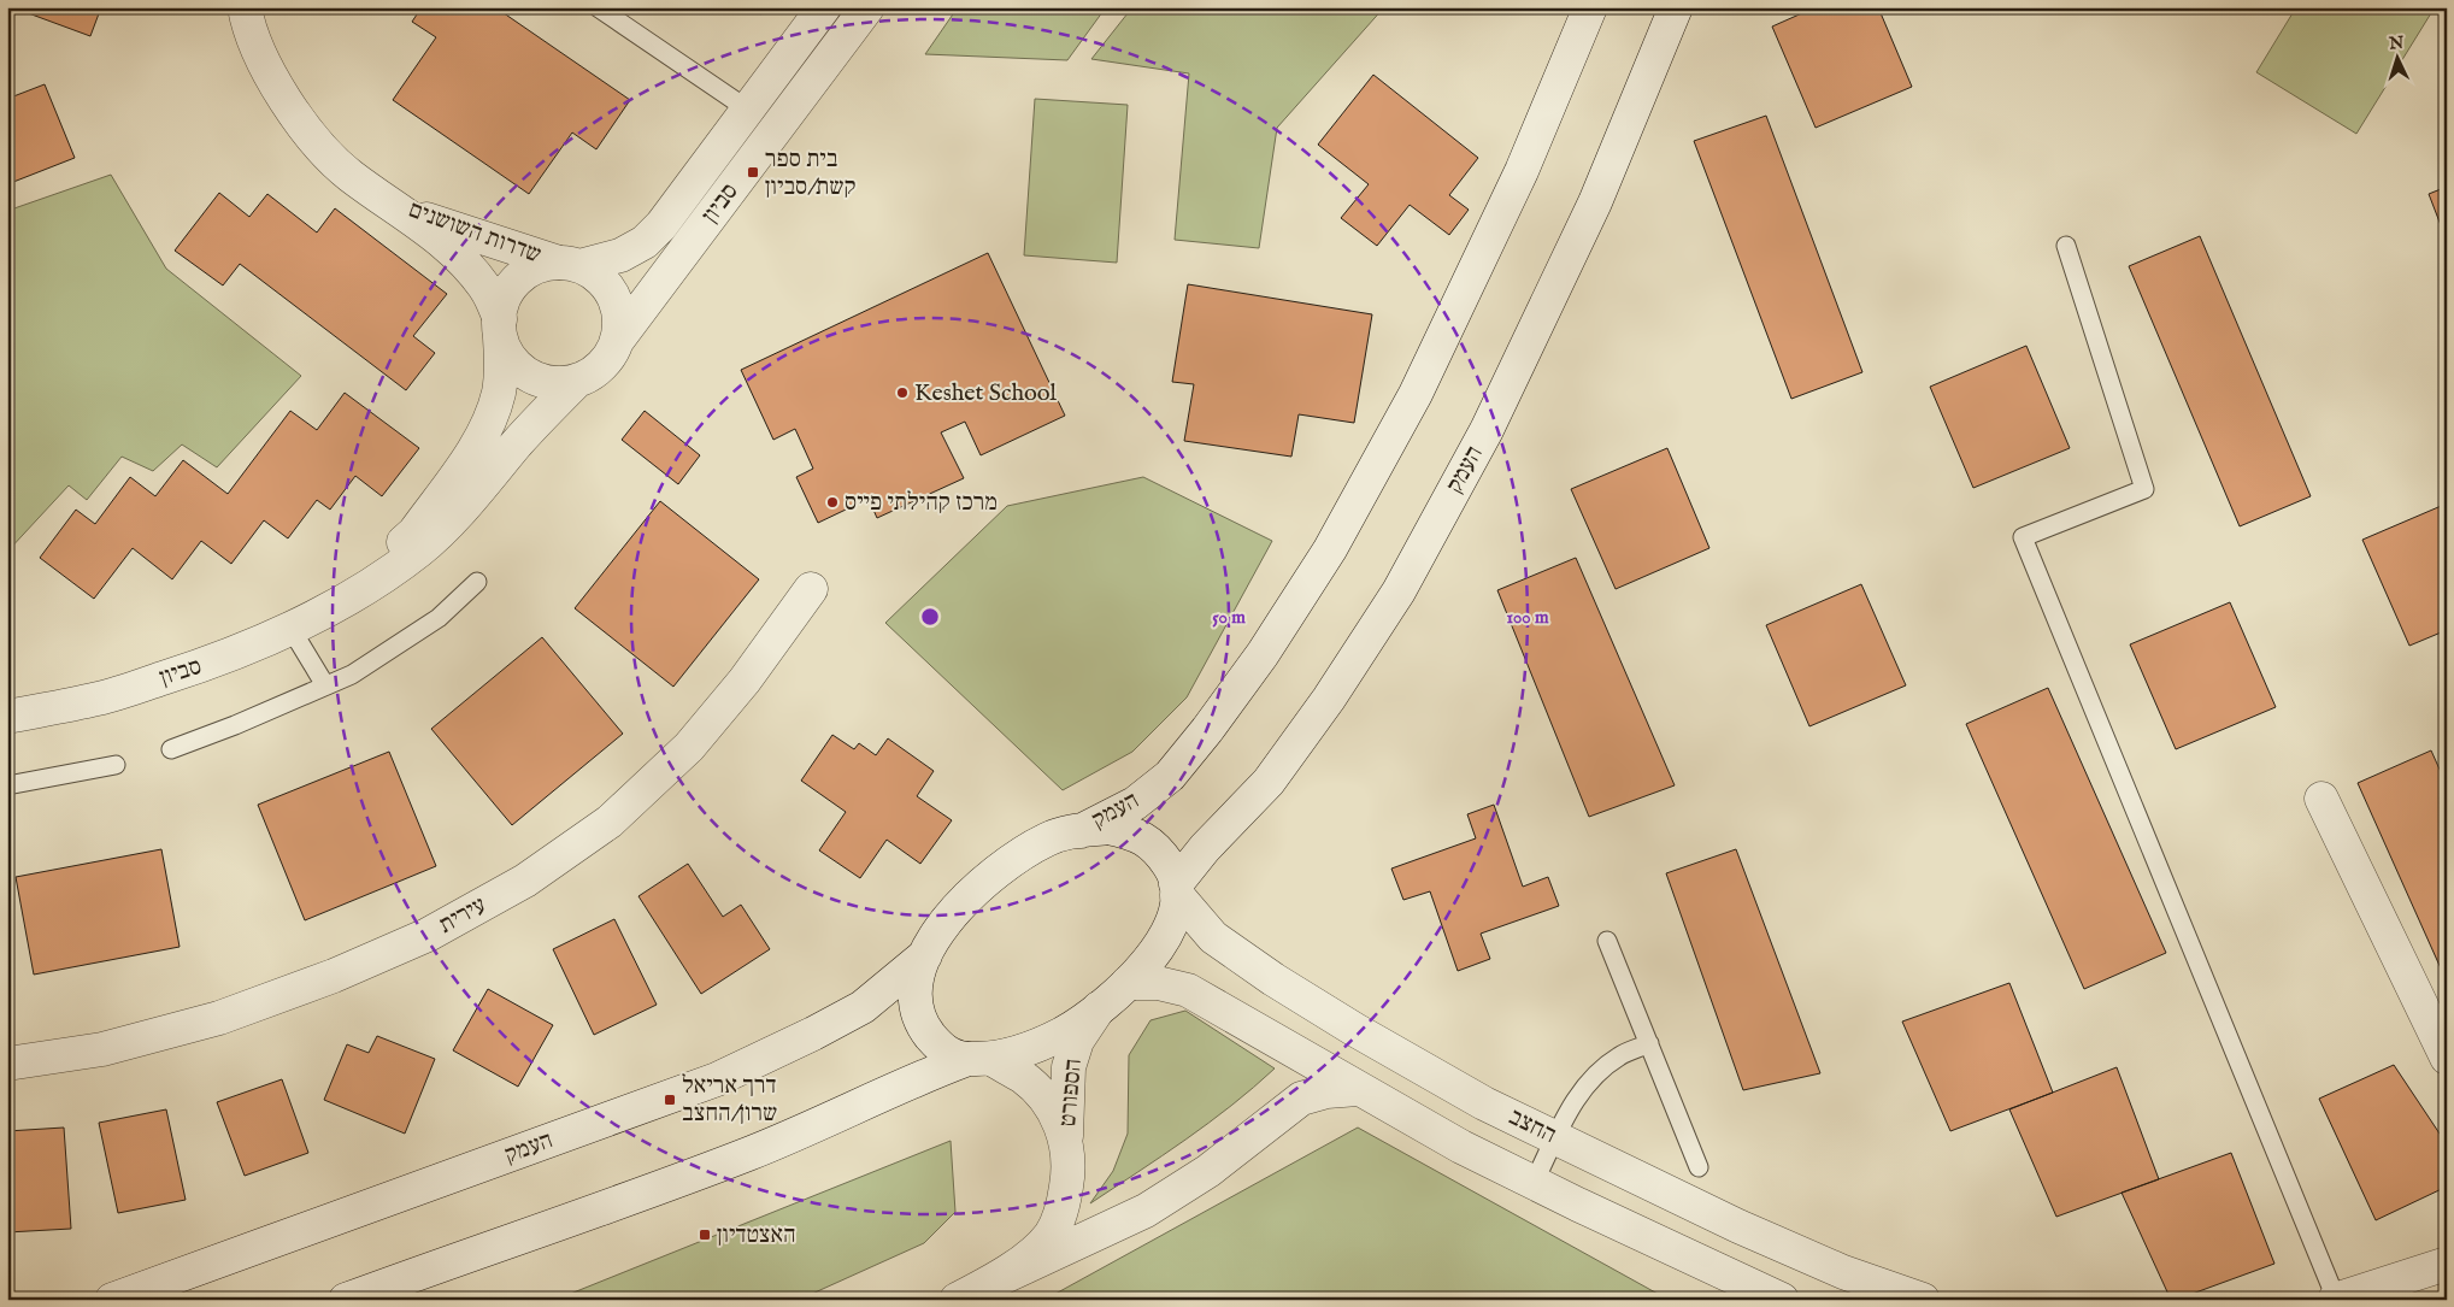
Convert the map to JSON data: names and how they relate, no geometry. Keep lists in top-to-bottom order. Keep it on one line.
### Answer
{"streets":{"street":["סביון","שדרות השושנים","העמק","עירית","הספורט","החצב"]},"crossings":[["סביון","שדרות השושנים"],["העמק","החצב"]],"places":{"transit":["בית ספר קשת/סביון","דרך אריאל שרון/החצב","האצטדיון"],"other":["Keshet School","מרכז קהילתי פייס"]},"north":"top","rings":["50 m","100 m"]}
